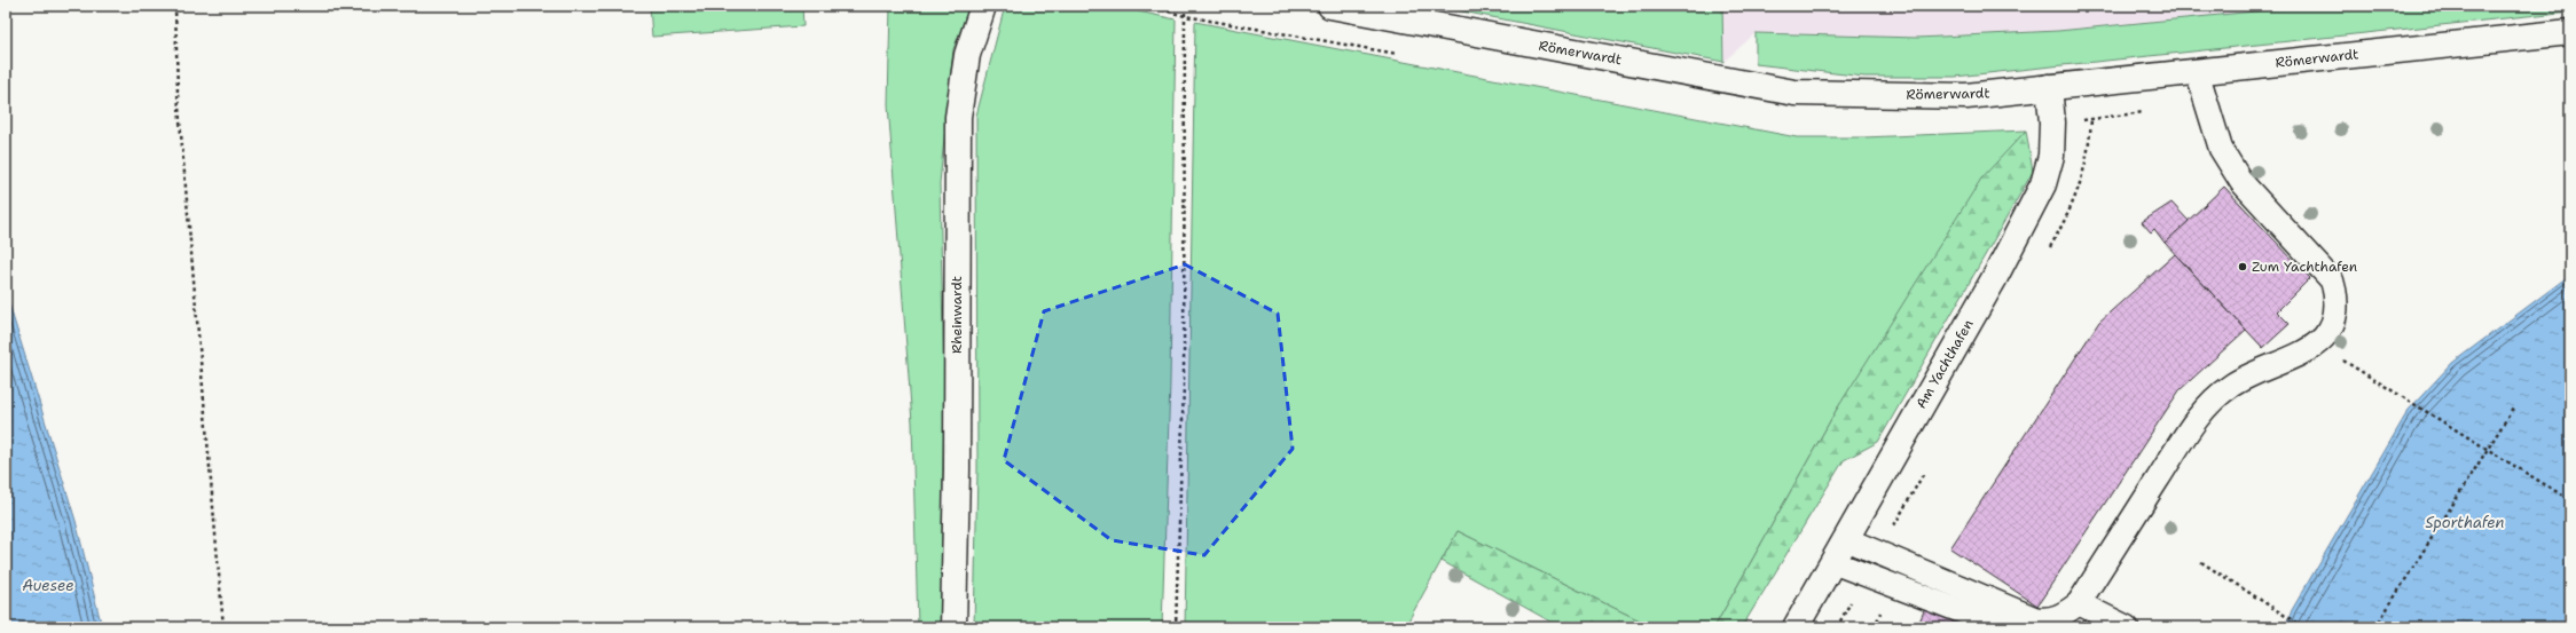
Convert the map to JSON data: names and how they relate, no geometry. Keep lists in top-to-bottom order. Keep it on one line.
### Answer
{"streets":{"street":["Römerwardt","Rheinwardt","Am Yachthafen"]},"crossings":[["Römerwardt","Am Yachthafen"]],"water":["Sporthafen","Auesee"],"places":["Zum Yachthafen"]}
